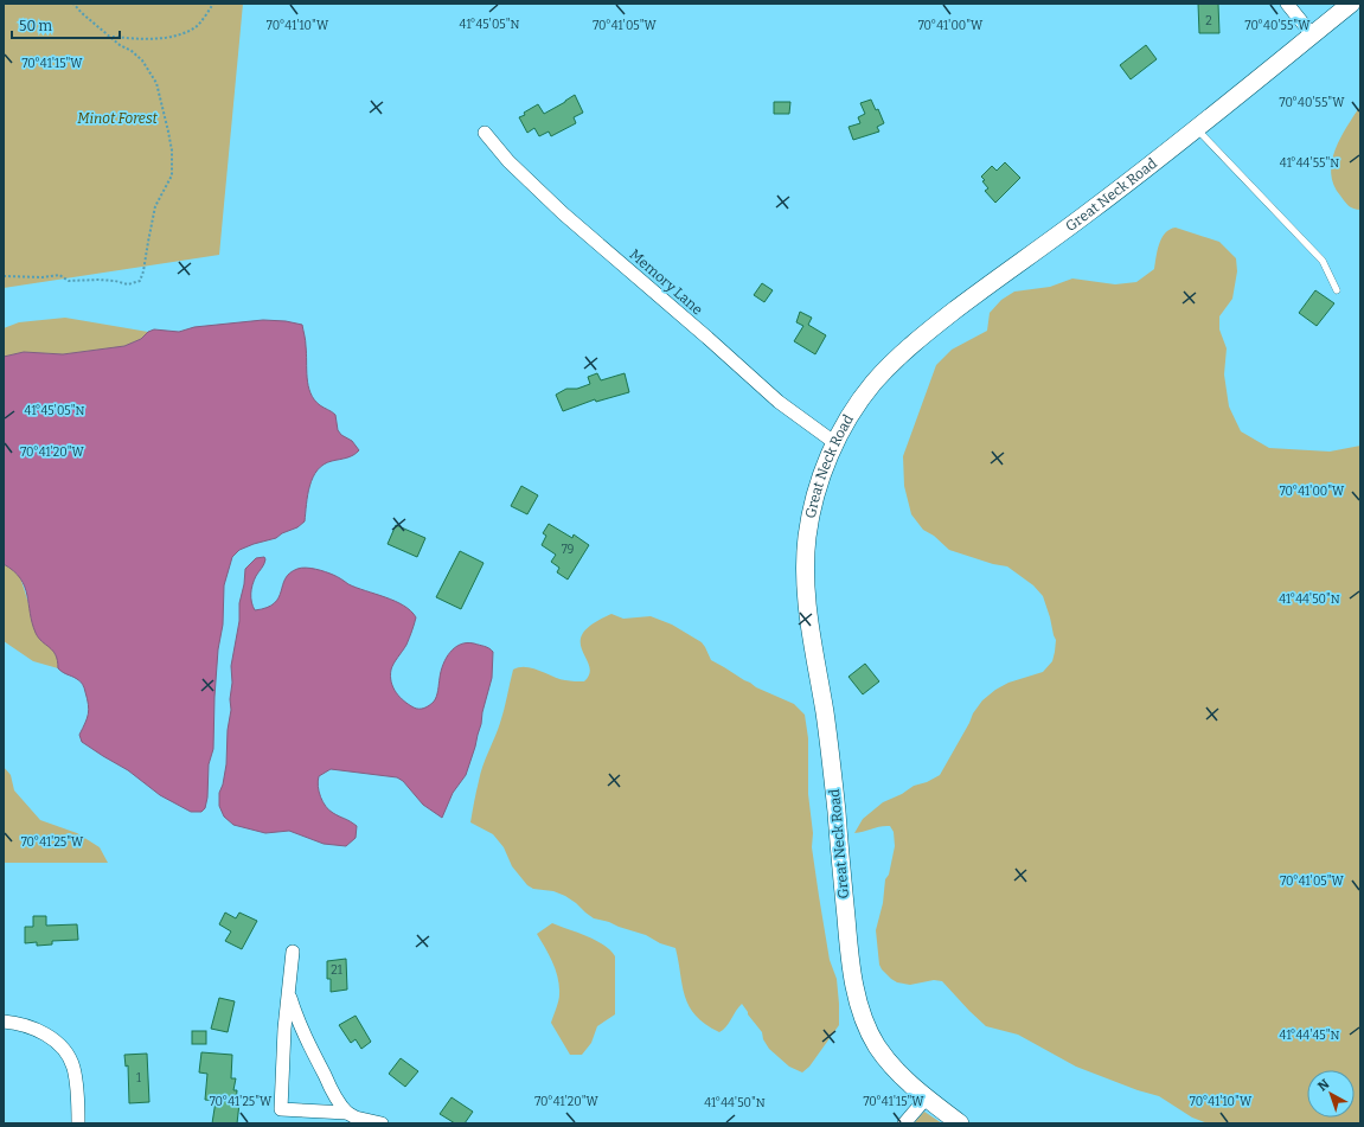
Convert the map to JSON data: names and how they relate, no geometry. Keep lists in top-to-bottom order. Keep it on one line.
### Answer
{"streets":{"street":["Great Neck Road","Memory Lane"]},"crossings":[["Great Neck Road","Memory Lane"]],"parks":["Minot Forest"],"house_numbers":["2","79","21","1"],"scale_bar":"50 m","north":"top left","coordinates":["41°45'05\"N","70°41'05\"W","70°40'55\"W","70°41'10\"W","70°41'00\"W","70°41'15\"W","41°44'55\"N","70°41'20\"W","41°44'50\"N","70°41'25\"W","41°44'45\"N"]}
